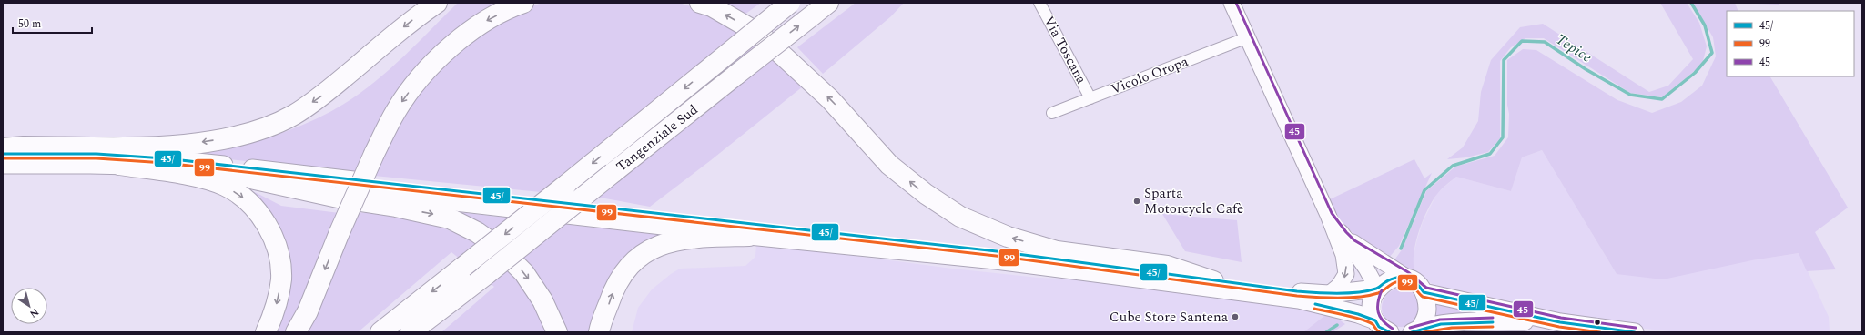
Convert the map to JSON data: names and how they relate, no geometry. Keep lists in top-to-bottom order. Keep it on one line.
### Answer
{"streets":{"highway":["Tangenziale Sud"],"street":["Via Toscana","Vicolo Oropa"]},"crossings":[["Via Toscana","Vicolo Oropa"]],"water":["Tepice"],"places":["Sparta Motorcycle Cafè","Cube Store Santena"],"lines":["transit line 45","transit line 45/","transit line 99"],"legend":["45/","99","45"],"scale_bar":"50 m","north":"bottom right"}
